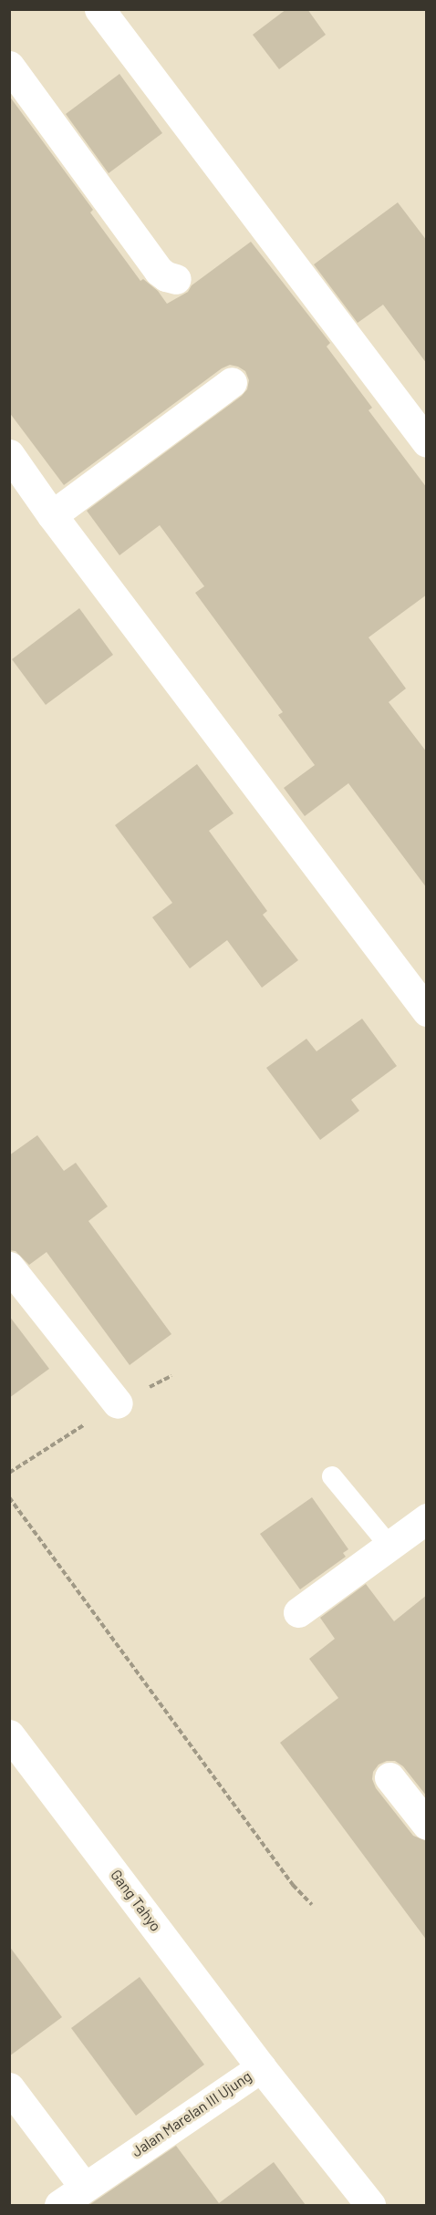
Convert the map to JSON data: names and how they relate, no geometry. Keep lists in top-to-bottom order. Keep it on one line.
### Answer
{"streets":{"street":["Gang Tahyo","Jalan Marelan III Ujung"]},"crossings":[["Gang Tahyo","Jalan Marelan III Ujung"]]}
